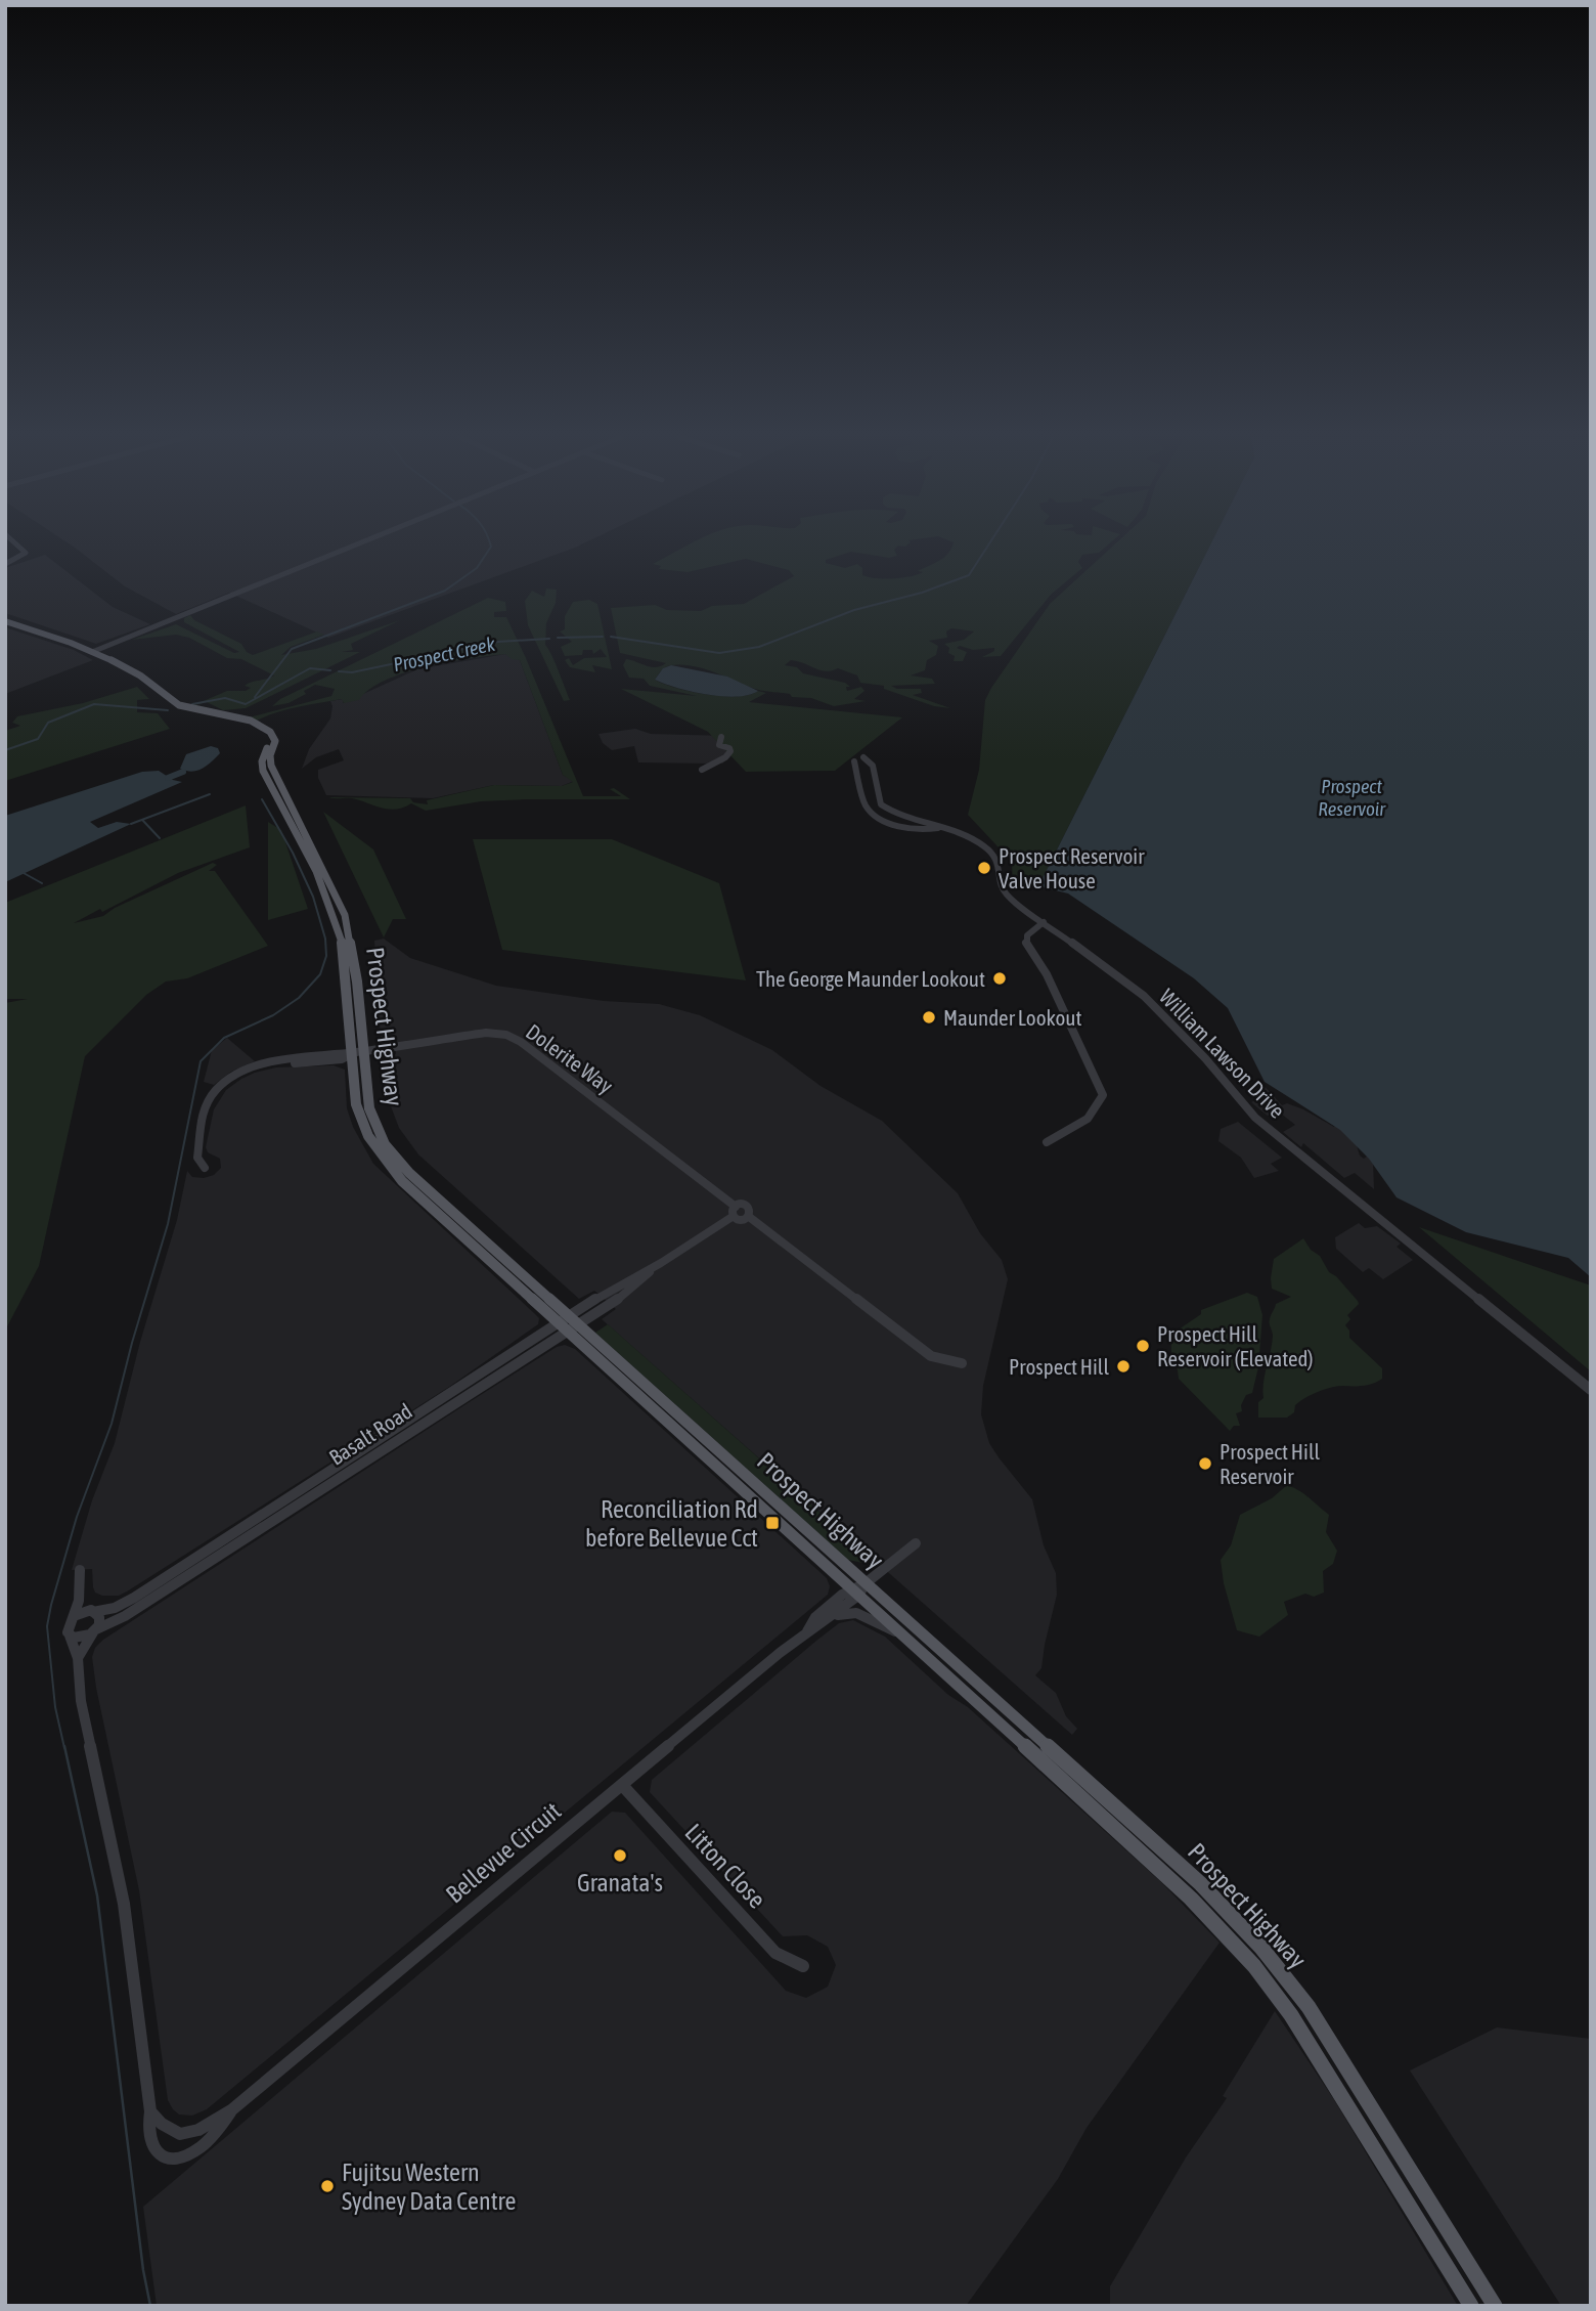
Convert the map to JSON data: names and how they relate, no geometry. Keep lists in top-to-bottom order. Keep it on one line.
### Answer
{"streets":{"main road":["Prospect Highway"],"street":["William Lawson Drive","Dolerite Way","Basalt Road","Bellevue Circuit","Litton Close"]},"crossings":[["Prospect Highway","Dolerite Way"],["Prospect Highway","Basalt Road"],["Prospect Highway","Bellevue Circuit"],["Dolerite Way","Basalt Road"],["Basalt Road","Bellevue Circuit"],["Bellevue Circuit","Litton Close"]],"water":["Prospect Creek","Prospect Reservoir"],"places":{"other":["Prospect Reservoir Valve House","The George Maunder Lookout","Maunder Lookout","Prospect Hill Reservoir (Elevated)","Prospect Hill","Prospect Hill Reservoir","Granata's","Fujitsu Western Sydney Data Centre"],"transit":["Reconciliation Rd before Bellevue Cct"]}}
